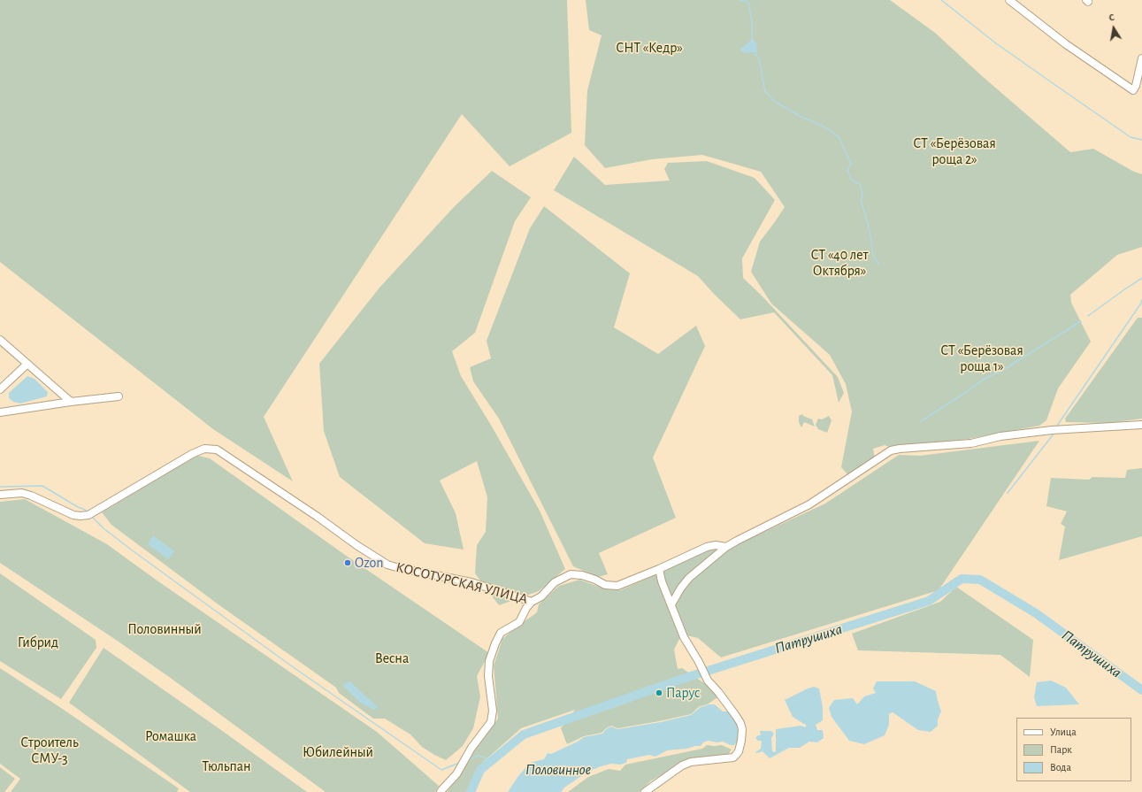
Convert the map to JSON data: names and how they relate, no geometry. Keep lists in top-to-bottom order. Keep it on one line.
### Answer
{"streets":{"street":["КОСОТУРСКАЯ УЛИЦА"]},"water":["Патрушиха","Половинное"],"parks":["СНТ «Кедр»","СТ «Берёзовая роща 2»","СТ «40 лет Октября»","СТ «Берёзовая роща 1»","Половинный","Гибрид","Весна","Ромашка","Строитель СМУ-3","Юбилейный","Тюльпан"],"places":["Ozon","Парус"],"legend":["Улица","Парк","Вода"],"north":"top"}
